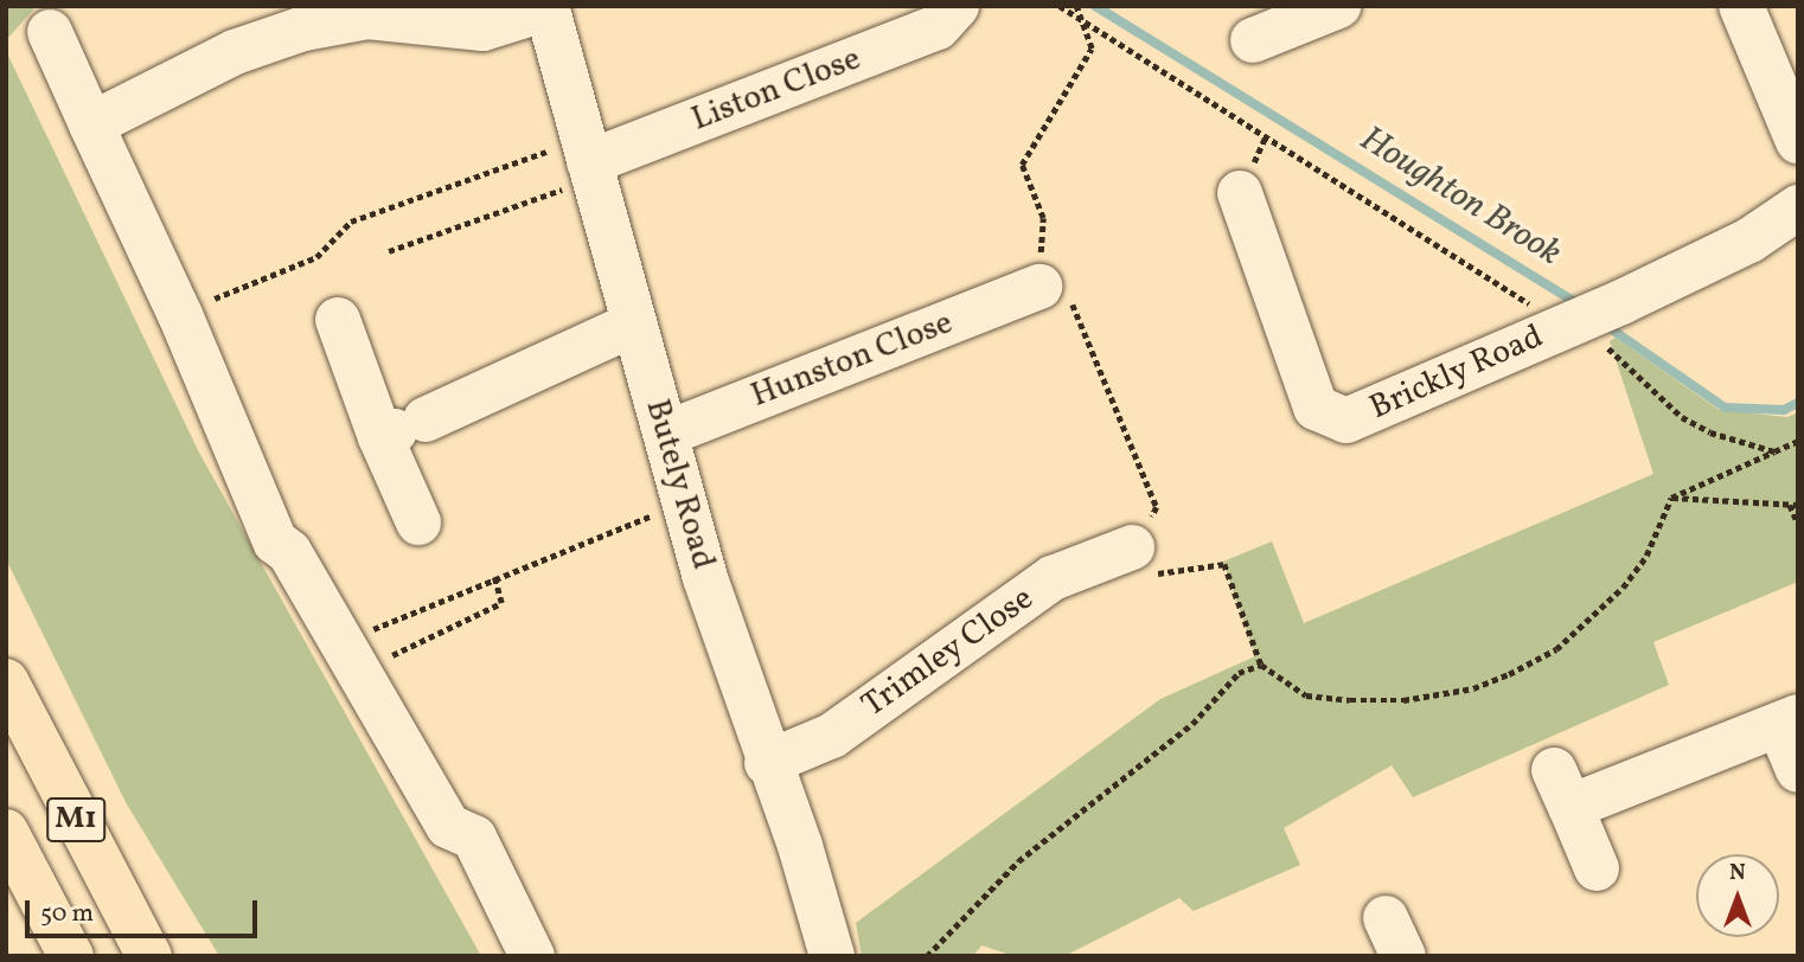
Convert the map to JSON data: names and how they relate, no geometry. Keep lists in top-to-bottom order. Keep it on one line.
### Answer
{"streets":{"highway":["M1"],"street":["Liston Close","Hunston Close","Brickly Road","Butely Road","Trimley Close"]},"crossings":[["Liston Close","Butely Road"],["Hunston Close","Butely Road"],["Butely Road","Trimley Close"]],"water":["Houghton Brook"],"scale_bar":"50 m","north":"top"}
